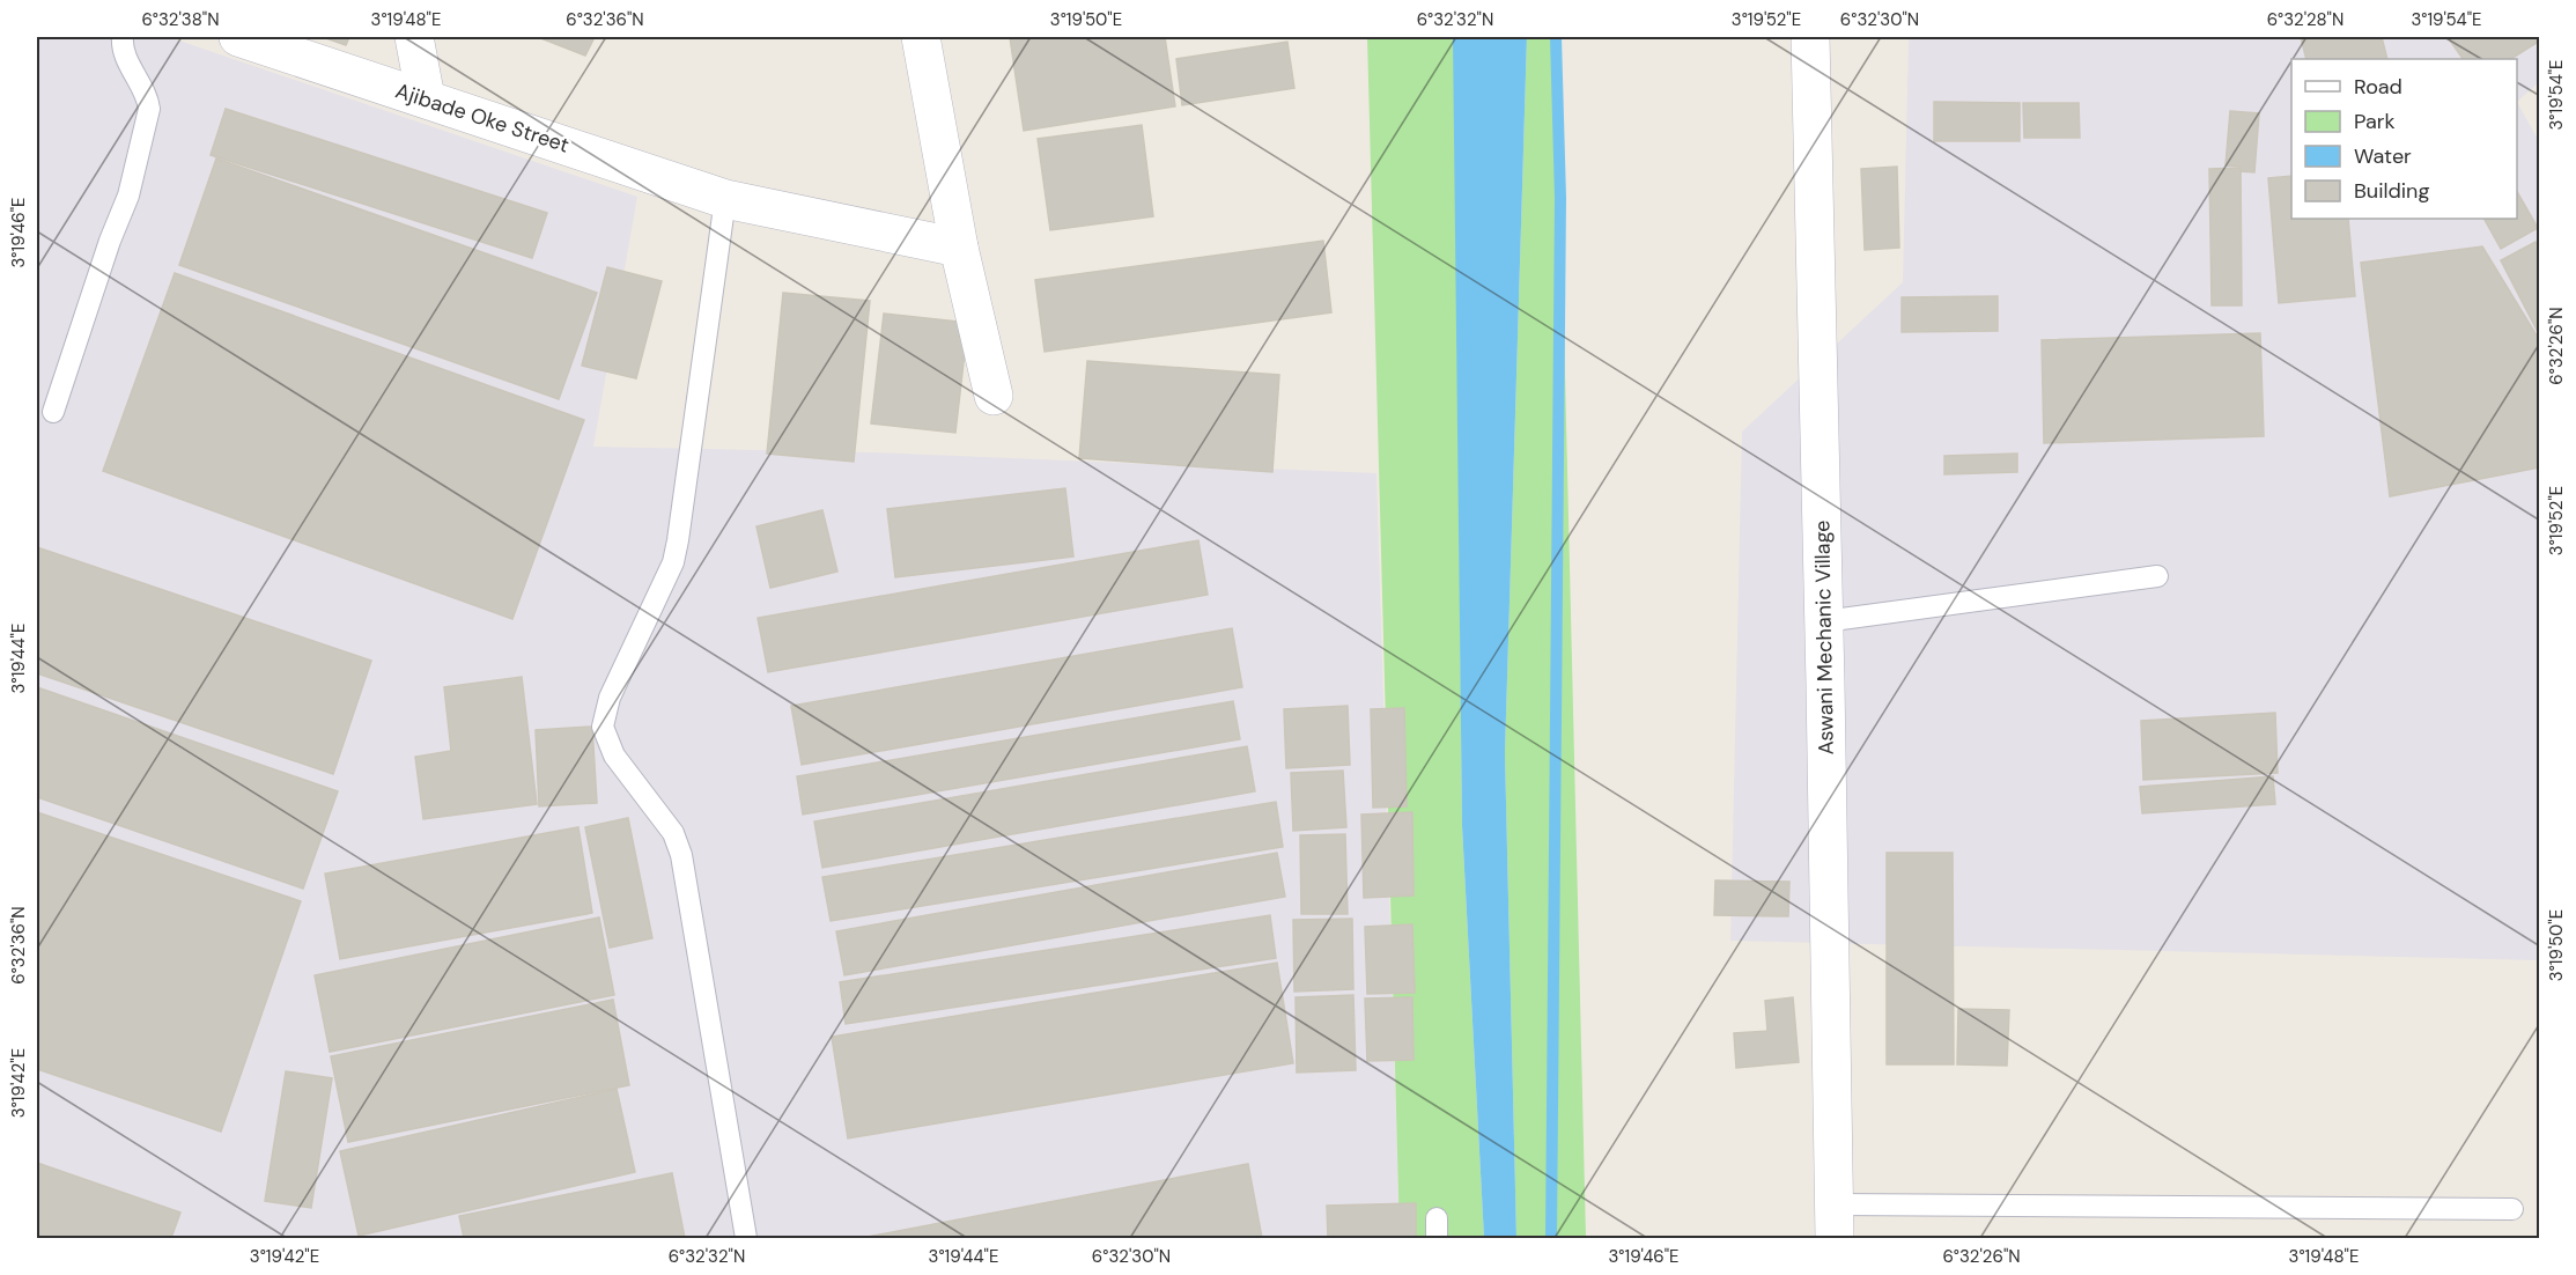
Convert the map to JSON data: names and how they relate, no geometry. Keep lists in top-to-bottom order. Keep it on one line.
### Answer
{"streets":{"street":["Ajibade Oke Street","Aswani Mechanic Village"]},"legend":["Road","Park","Water","Building"],"coordinates":["6°32'38\"N","3°19'48\"E","6°32'36\"N","3°19'50\"E","6°32'32\"N","3°19'52\"E","6°32'30\"N","6°32'28\"N","3°19'54\"E","3°19'46\"E","6°32'26\"N","3°19'44\"E","3°19'42\"E"]}
